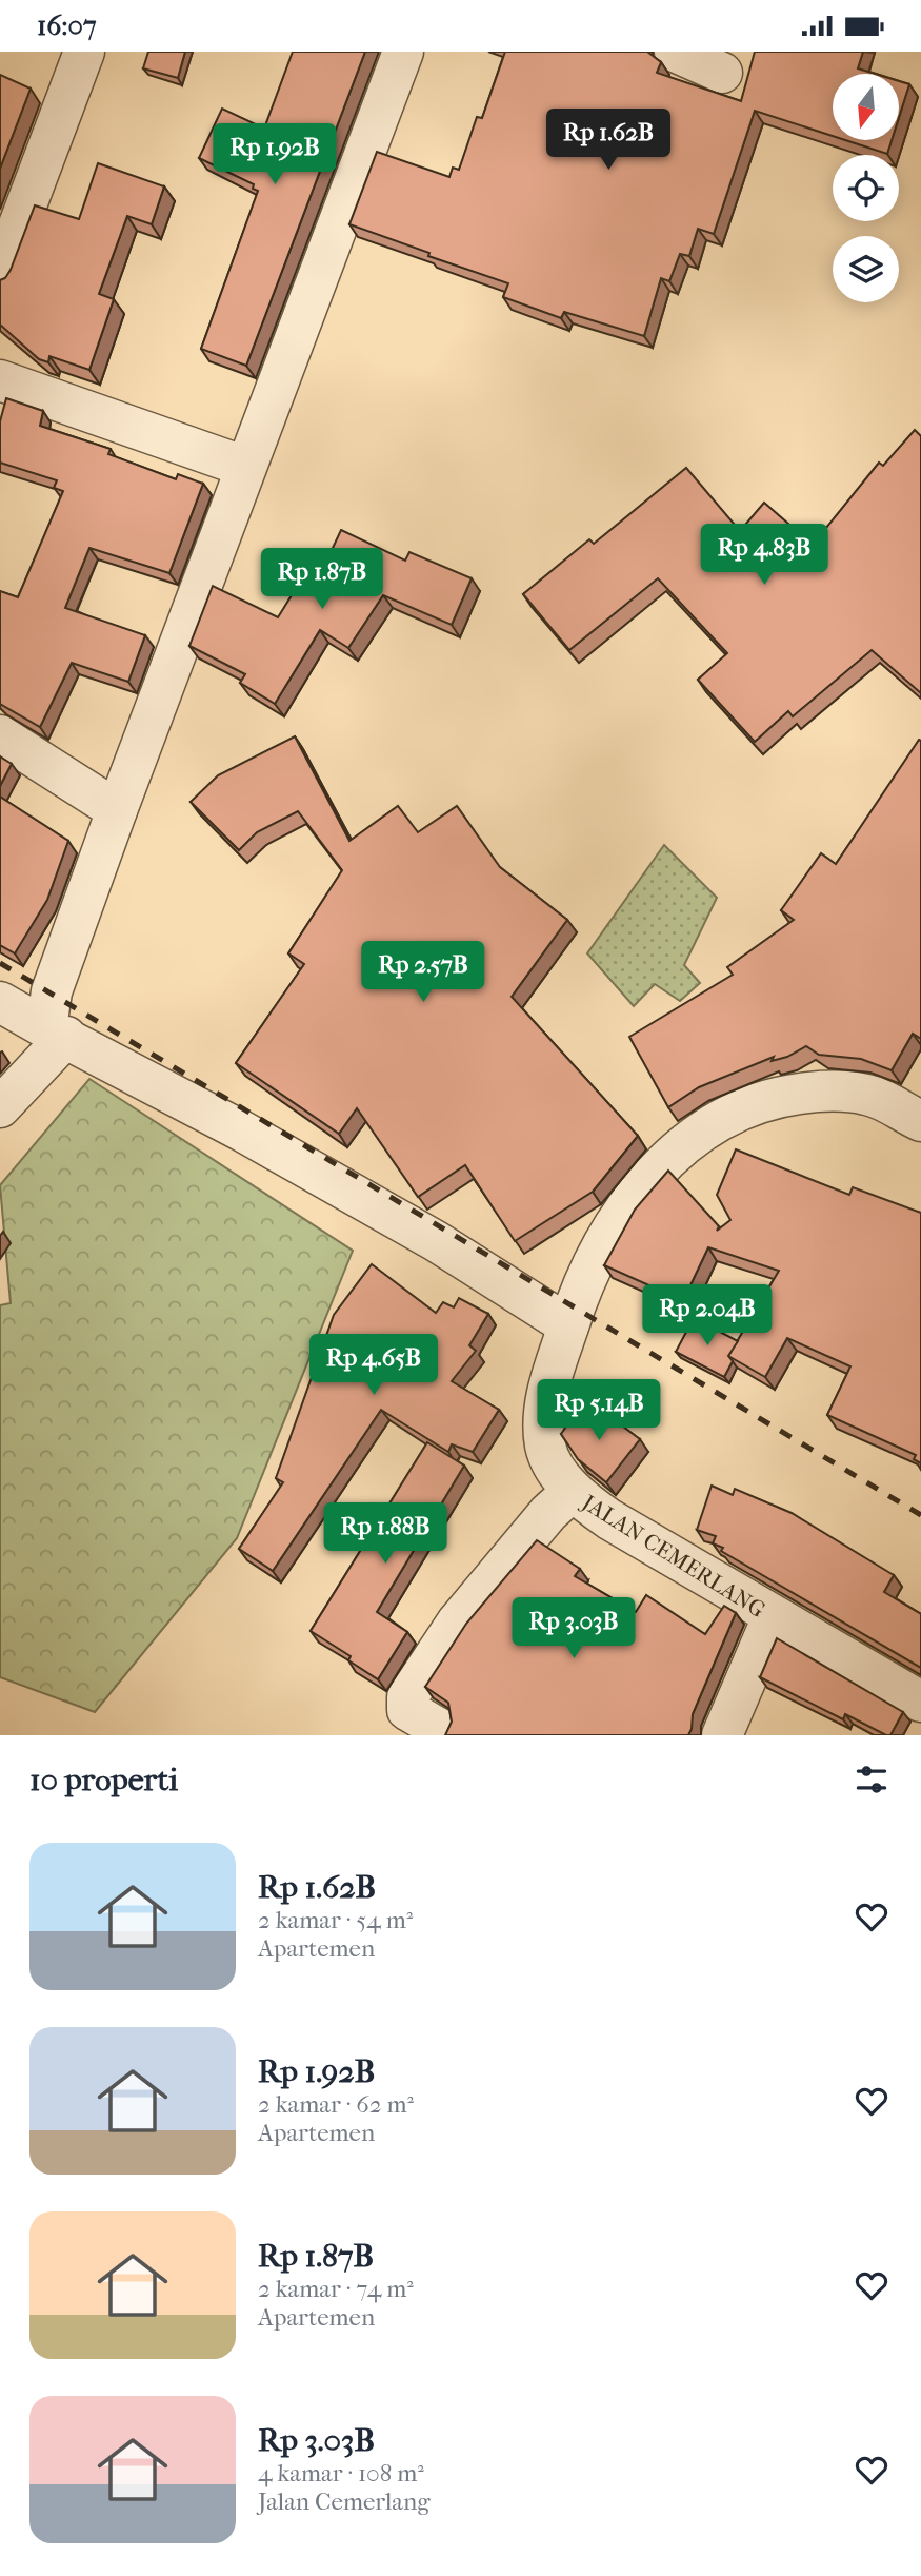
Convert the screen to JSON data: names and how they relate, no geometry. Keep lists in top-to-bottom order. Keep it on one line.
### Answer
{"streets":{"street":["JALAN CEMERLANG"]},"north":"bottom","page":{"status":"16:07","price":["Rp 1.62B","Rp 1.92B","Rp 4.83B","Rp 1.87B","Rp 2.57B","Rp 2.04B","Rp 4.65B","Rp 5.14B","Rp 1.88B","Rp 3.03B"],"heading":"10 properti","list":[{"name":"Rp 1.62B","note":"2 kamar · 54 m² · Apartemen"},{"name":"Rp 1.92B","note":"2 kamar · 62 m² · Apartemen"},{"name":"Rp 1.87B","note":"2 kamar · 74 m² · Apartemen"},{"name":"Rp 3.03B","note":"4 kamar · 108 m² · Jalan Cemerlang"}]}}
